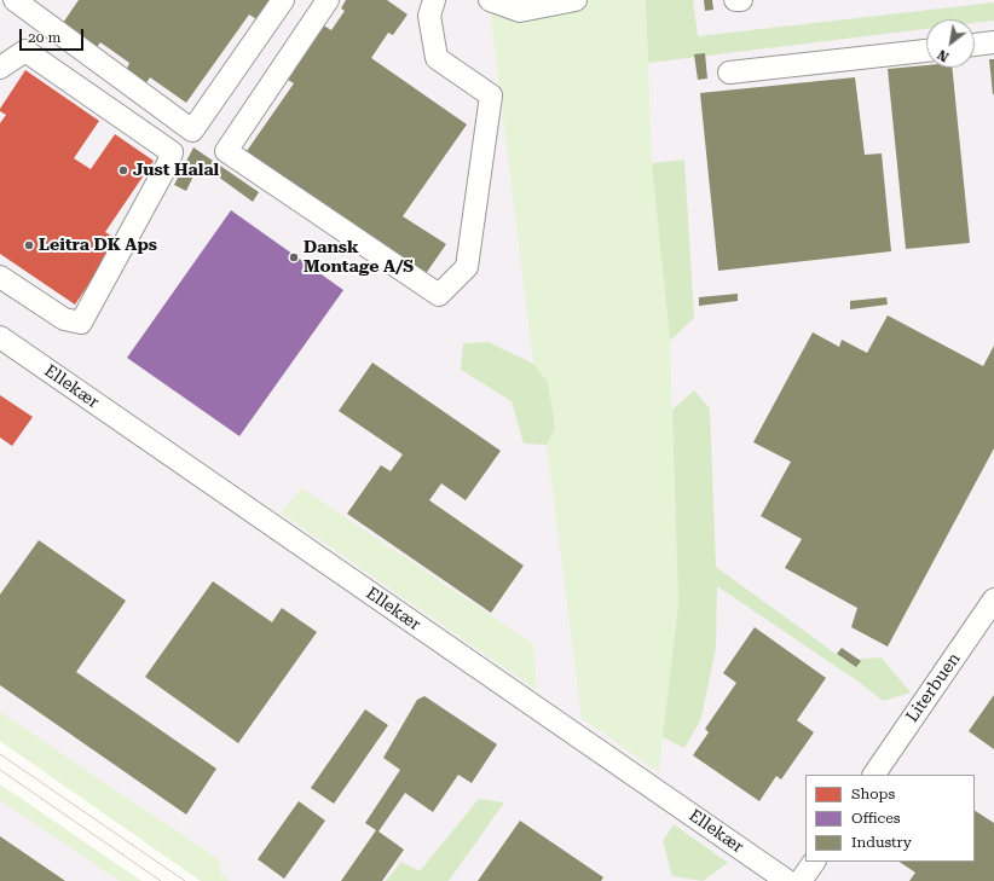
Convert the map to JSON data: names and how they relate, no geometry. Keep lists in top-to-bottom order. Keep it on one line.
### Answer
{"streets":{"street":["Ellekær","Literbuen"]},"places":["Just Halal","Leitra DK Aps","Dansk Montage A/S"],"legend":["Shops","Offices","Industry"],"scale_bar":"20 m","north":"bottom left"}
